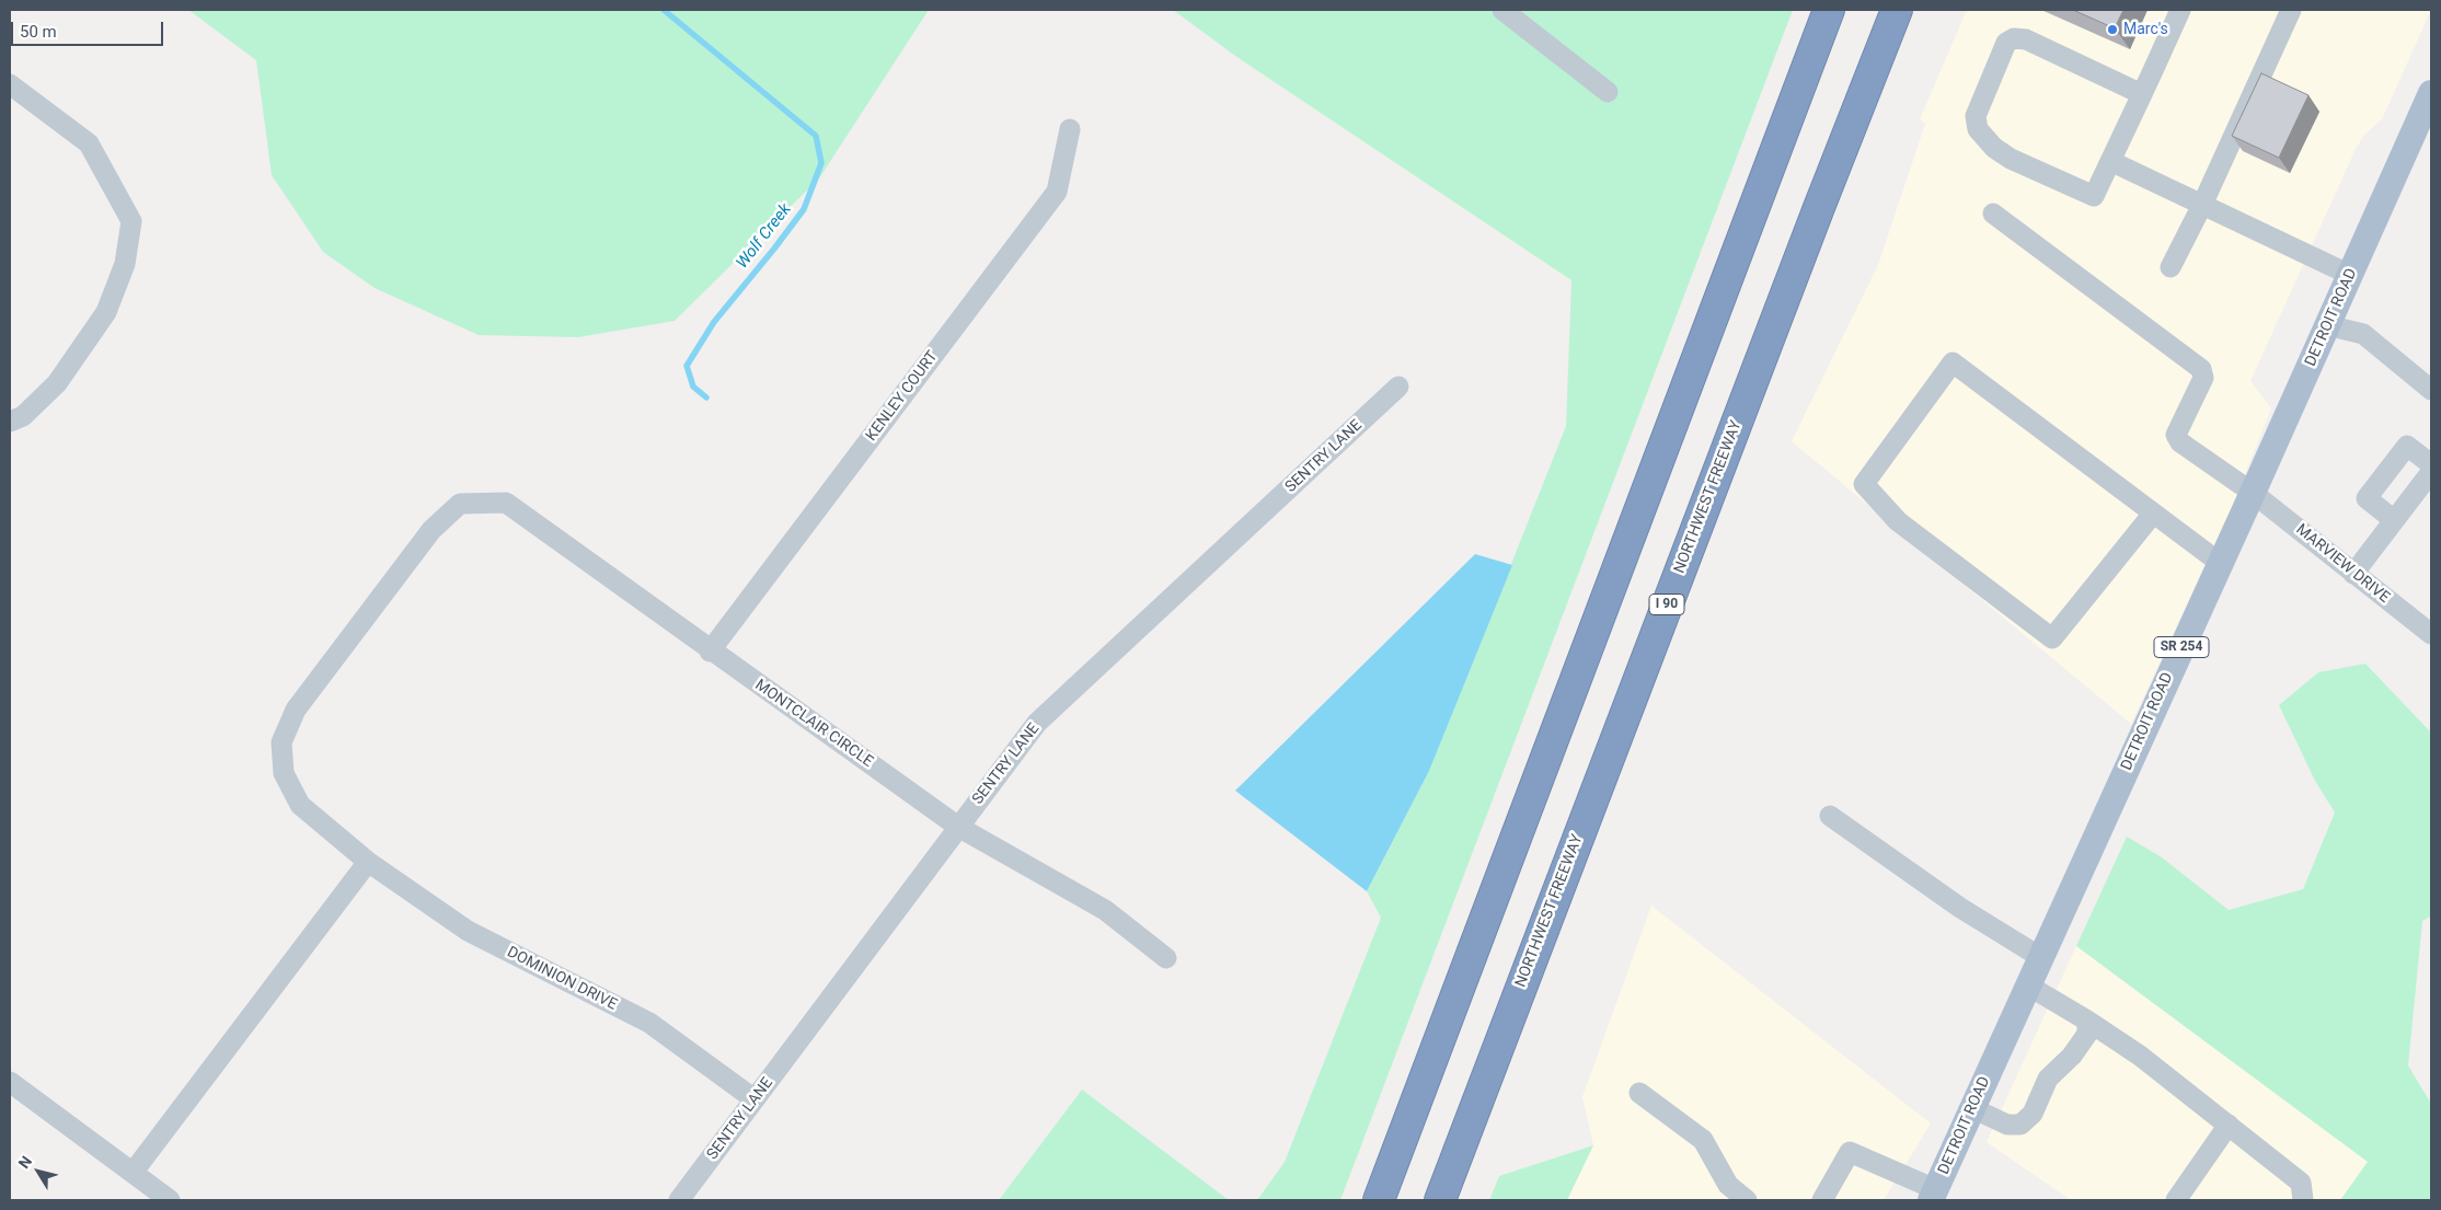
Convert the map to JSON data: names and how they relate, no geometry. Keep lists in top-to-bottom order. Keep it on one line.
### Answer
{"streets":{"highway":["NORTHWEST FREEWAY","I 90"],"main road":["DETROIT ROAD","SR 254"],"street":["KENLEY COURT","SENTRY LANE","MARVIEW DRIVE","MONTCLAIR CIRCLE","DOMINION DRIVE"]},"crossings":[["DETROIT ROAD","MARVIEW DRIVE"],["KENLEY COURT","MONTCLAIR CIRCLE"],["SENTRY LANE","MONTCLAIR CIRCLE"],["SENTRY LANE","DOMINION DRIVE"],["MONTCLAIR CIRCLE","DOMINION DRIVE"]],"water":["Wolf Creek"],"places":["Marc's"],"scale_bar":"50 m","north":"top left"}
